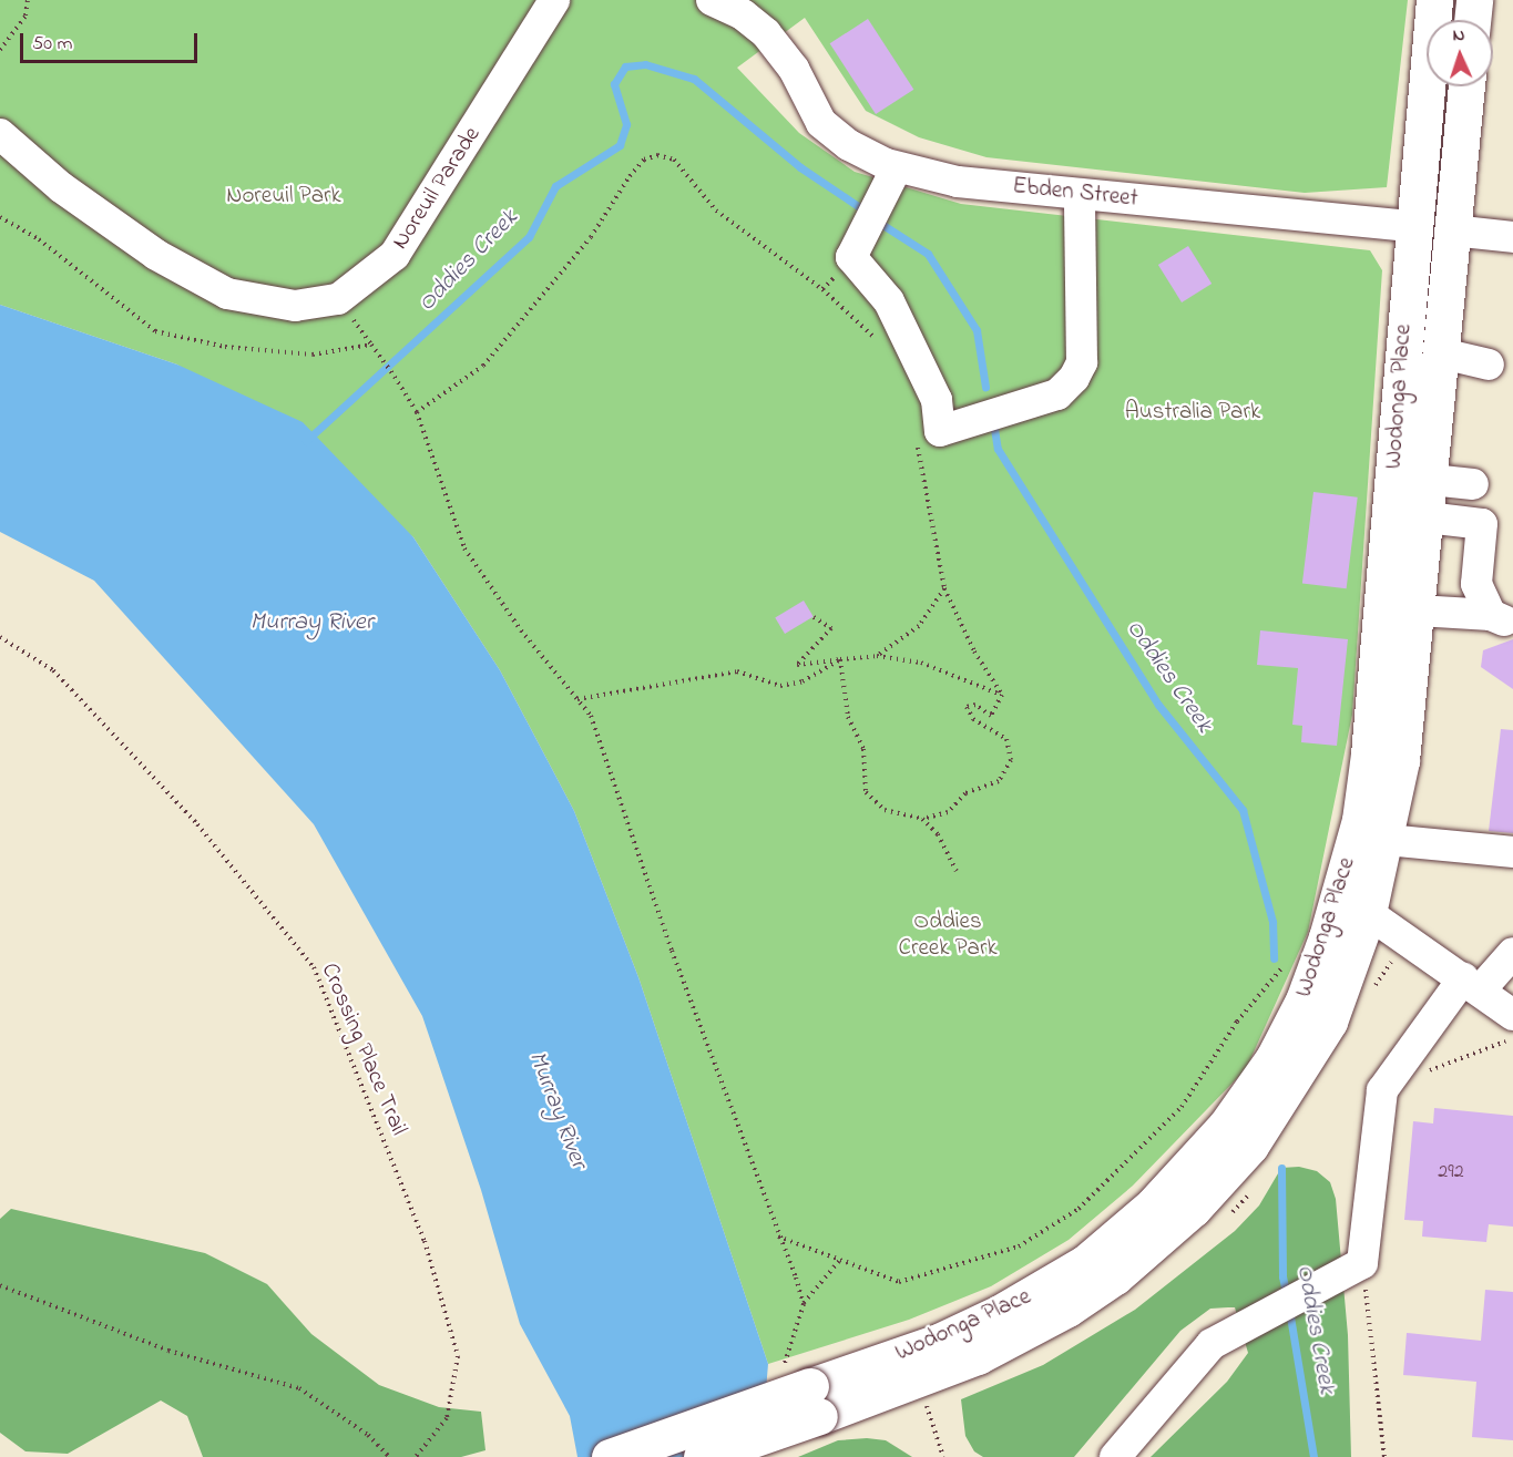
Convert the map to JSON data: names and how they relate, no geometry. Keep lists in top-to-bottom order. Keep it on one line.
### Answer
{"streets":{"main road":["Ebden Street","Wodonga Place"],"street":["Noreuil Parade"],"path":["Crossing Place Trail"]},"crossings":[["Ebden Street","Wodonga Place"]],"water":["Oddies Creek","Murray River"],"parks":["Noreuil Park","Australia Park","Oddies Creek Park"],"house_numbers":["292"],"scale_bar":"50 m","north":"top"}
